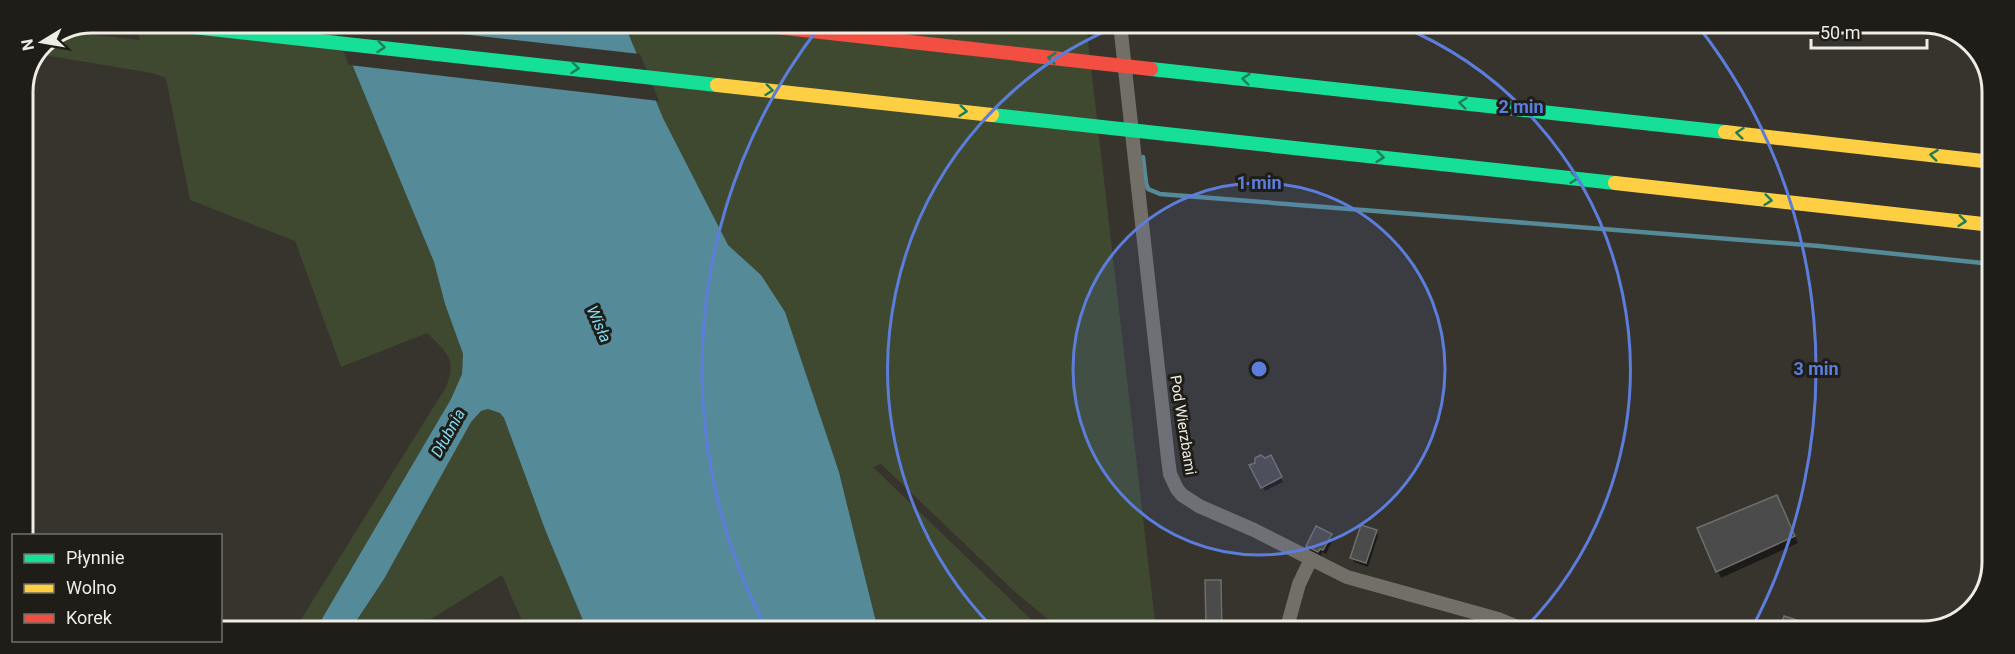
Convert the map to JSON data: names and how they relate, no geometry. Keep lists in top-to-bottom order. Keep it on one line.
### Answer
{"streets":{"street":["Pod Wierzbami"]},"water":["Wisła","Dłubnia"],"legend":["Płynnie","Wolno","Korek"],"scale_bar":"50 m","north":"left","rings":["2 min","1 min","3 min"]}
